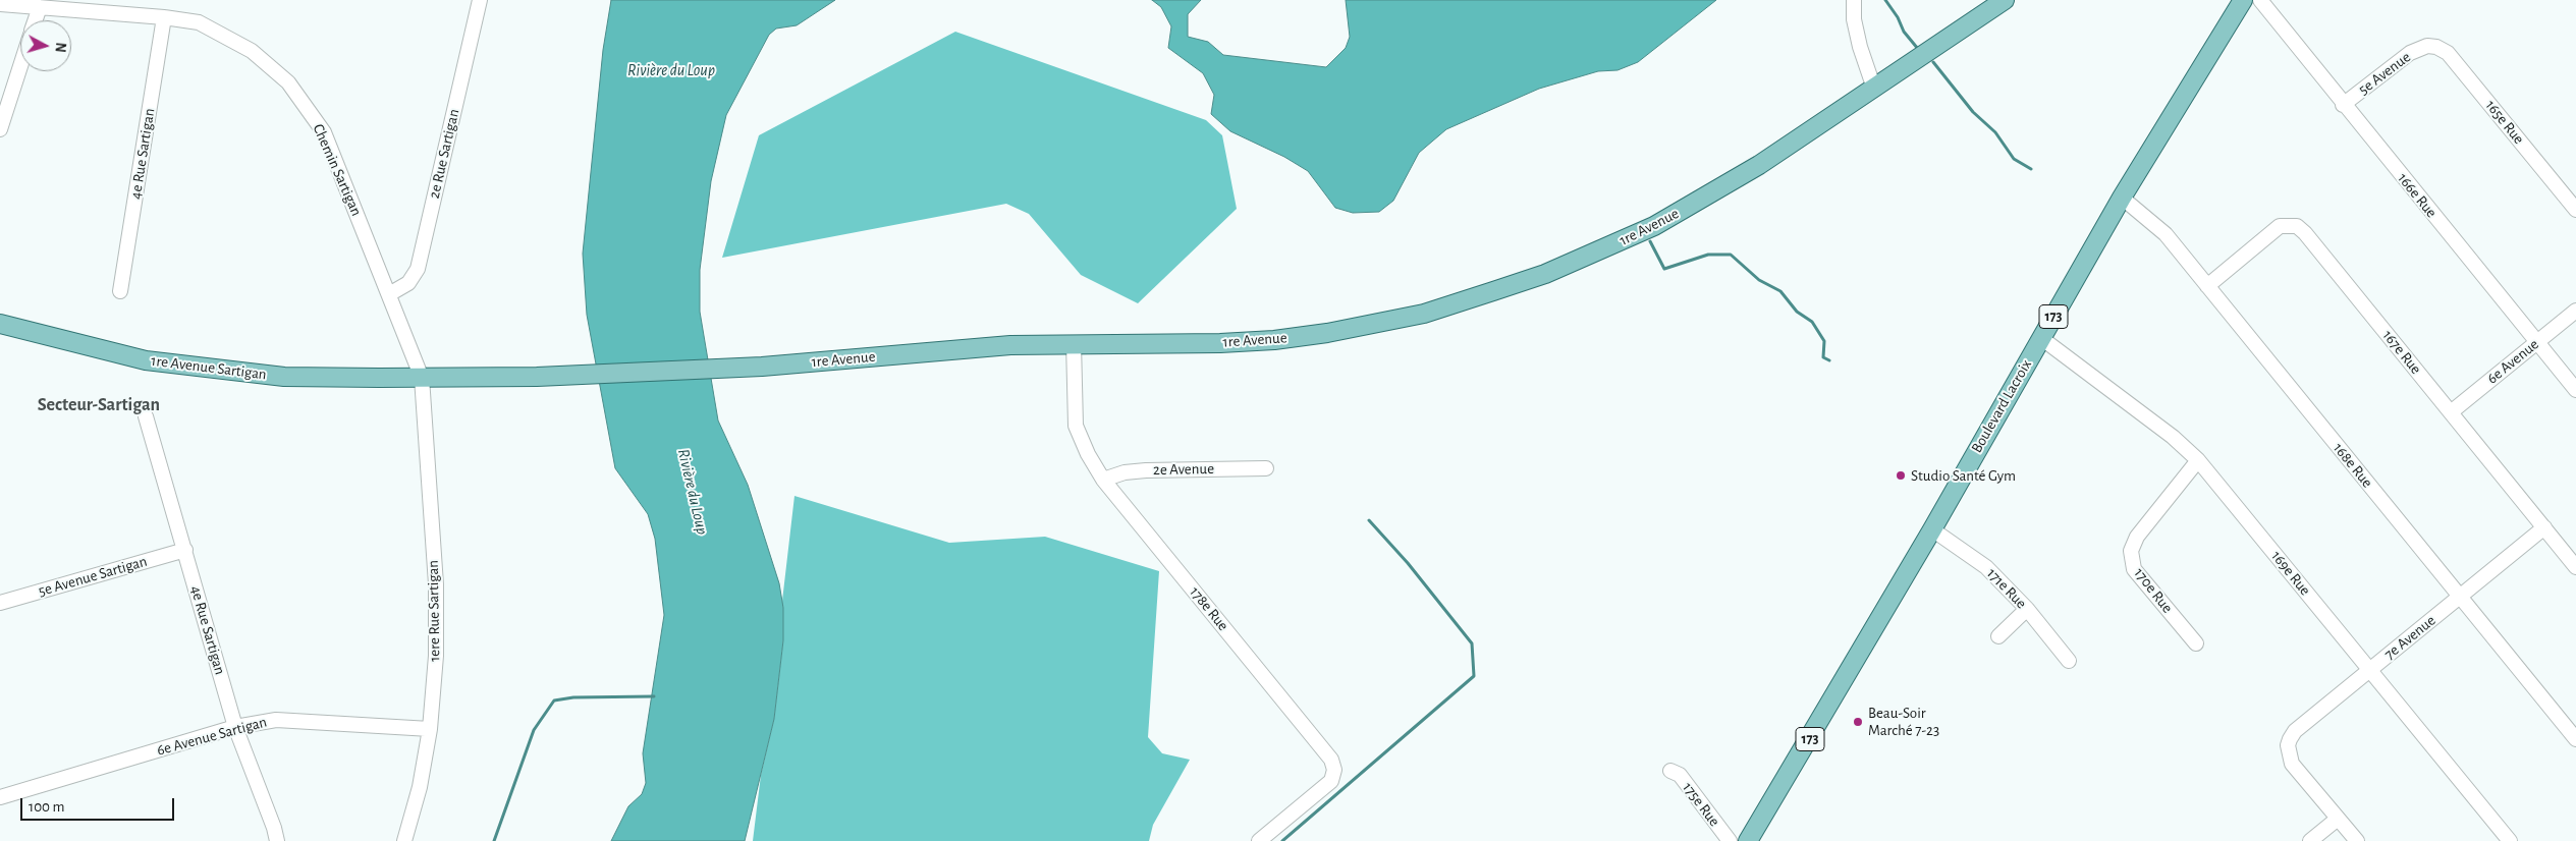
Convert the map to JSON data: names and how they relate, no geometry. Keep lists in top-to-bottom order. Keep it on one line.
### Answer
{"streets":{"main road":["1re Avenue","173","1re Avenue Sartigan","Boulevard Lacroix"],"street":["5e Avenue","165e Rue","4e Rue Sartigan","2e Rue Sartigan","Chemin Sartigan","166e Rue","167e Rue","6e Avenue","168e Rue","2e Avenue","169e Rue","5e Avenue Sartigan","171e Rue","170e Rue","178e Rue","1ere Rue Sartigan","7e Avenue","6e Avenue Sartigan","175e Rue"]},"crossings":[["5e Avenue","165e Rue"],["5e Avenue","166e Rue"],["4e Rue Sartigan","Chemin Sartigan"],["4e Rue Sartigan","5e Avenue Sartigan"],["4e Rue Sartigan","6e Avenue Sartigan"],["2e Rue Sartigan","Chemin Sartigan"],["Chemin Sartigan","1re Avenue"],["Chemin Sartigan","1re Avenue Sartigan"],["Chemin Sartigan","1ere Rue Sartigan"],["166e Rue","6e Avenue"],["1re Avenue","1re Avenue Sartigan"],["1re Avenue","178e Rue"],["1re Avenue","1ere Rue Sartigan"],["167e Rue","6e Avenue"],["167e Rue","168e Rue"],["167e Rue","7e Avenue"],["1re Avenue Sartigan","1ere Rue Sartigan"],["Boulevard Lacroix","168e Rue"],["Boulevard Lacroix","169e Rue"],["Boulevard Lacroix","171e Rue"],["168e Rue","7e Avenue"],["2e Avenue","178e Rue"],["169e Rue","170e Rue"],["169e Rue","7e Avenue"],["1ere Rue Sartigan","6e Avenue Sartigan"]],"districts":["Secteur-Sartigan"],"water":["Rivière du Loup"],"places":["Studio Santé Gym","Beau-Soir Marché 7-23"],"scale_bar":"100 m","north":"right"}
